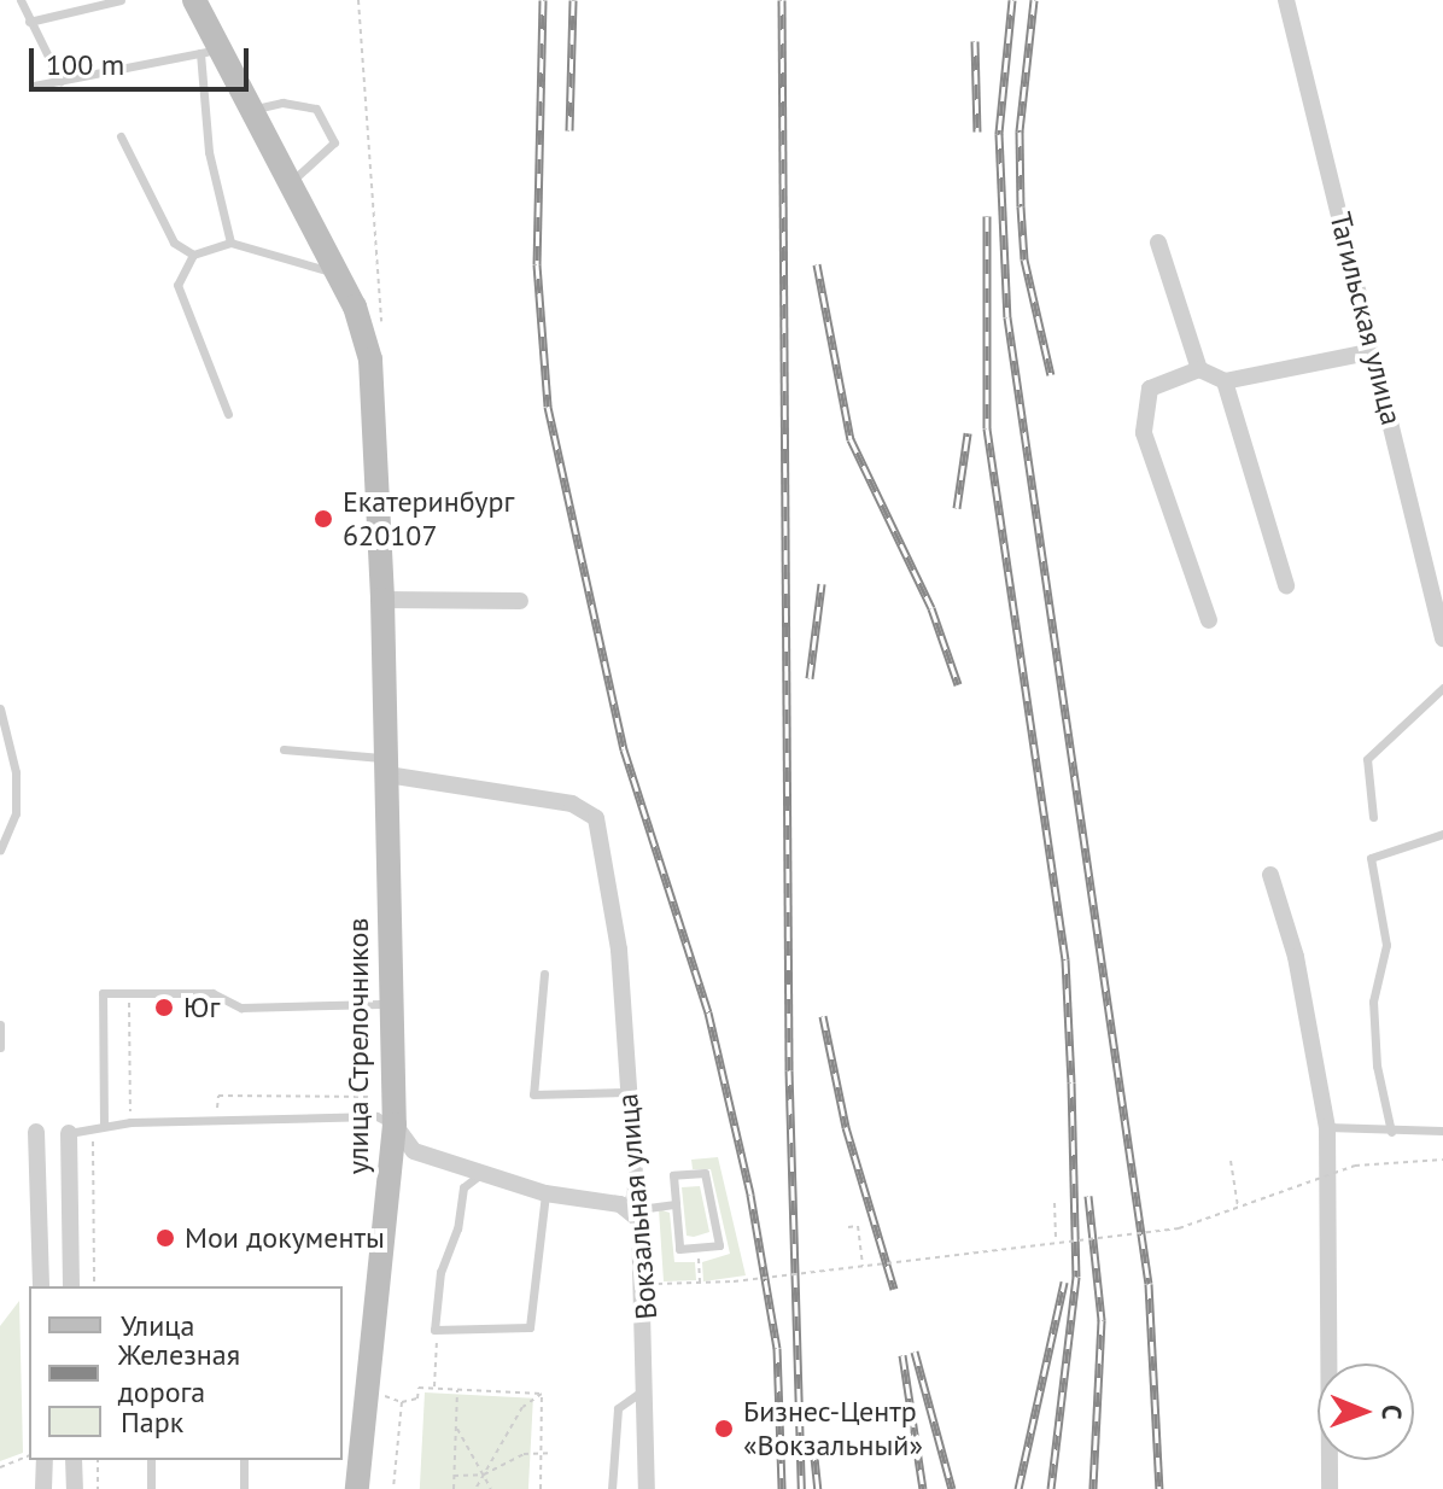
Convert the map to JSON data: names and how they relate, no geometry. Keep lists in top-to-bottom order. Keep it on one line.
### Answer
{"streets":{"main road":["улица Стрелочников"],"street":["Тагильская улица","Вокзальная улица"]},"crossings":[["улица Стрелочников","Вокзальная улица"]],"places":["Екатеринбург 620107","Юг","Мои документы","Бизнес-Центр «Вокзальный»"],"legend":["Улица","Железная дорога","Парк"],"scale_bar":"100 m","north":"right"}
